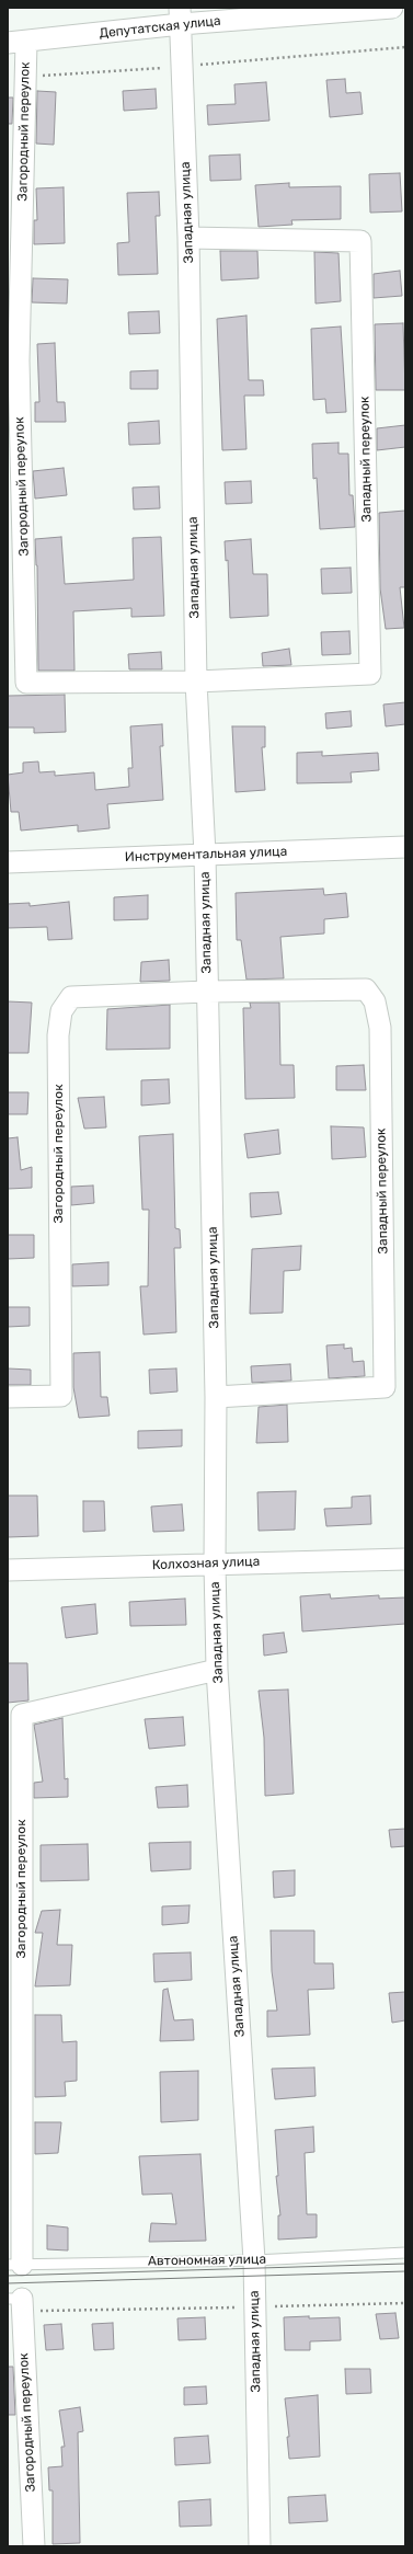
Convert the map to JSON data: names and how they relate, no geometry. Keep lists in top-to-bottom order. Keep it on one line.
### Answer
{"streets":{"street":["Депутатская улица","Загородный переулок","Западная улица","Западный переулок","Инструментальная улица","Колхозная улица"],"lane":["Автономная улица"]},"crossings":[["Депутатская улица","Загородный переулок"],["Депутатская улица","Западная улица"],["Загородный переулок","Западная улица"],["Загородный переулок","Западный переулок"],["Загородный переулок","Автономная улица"],["Западная улица","Западный переулок"],["Западная улица","Инструментальная улица"],["Западная улица","Колхозная улица"],["Западная улица","Автономная улица"]]}
